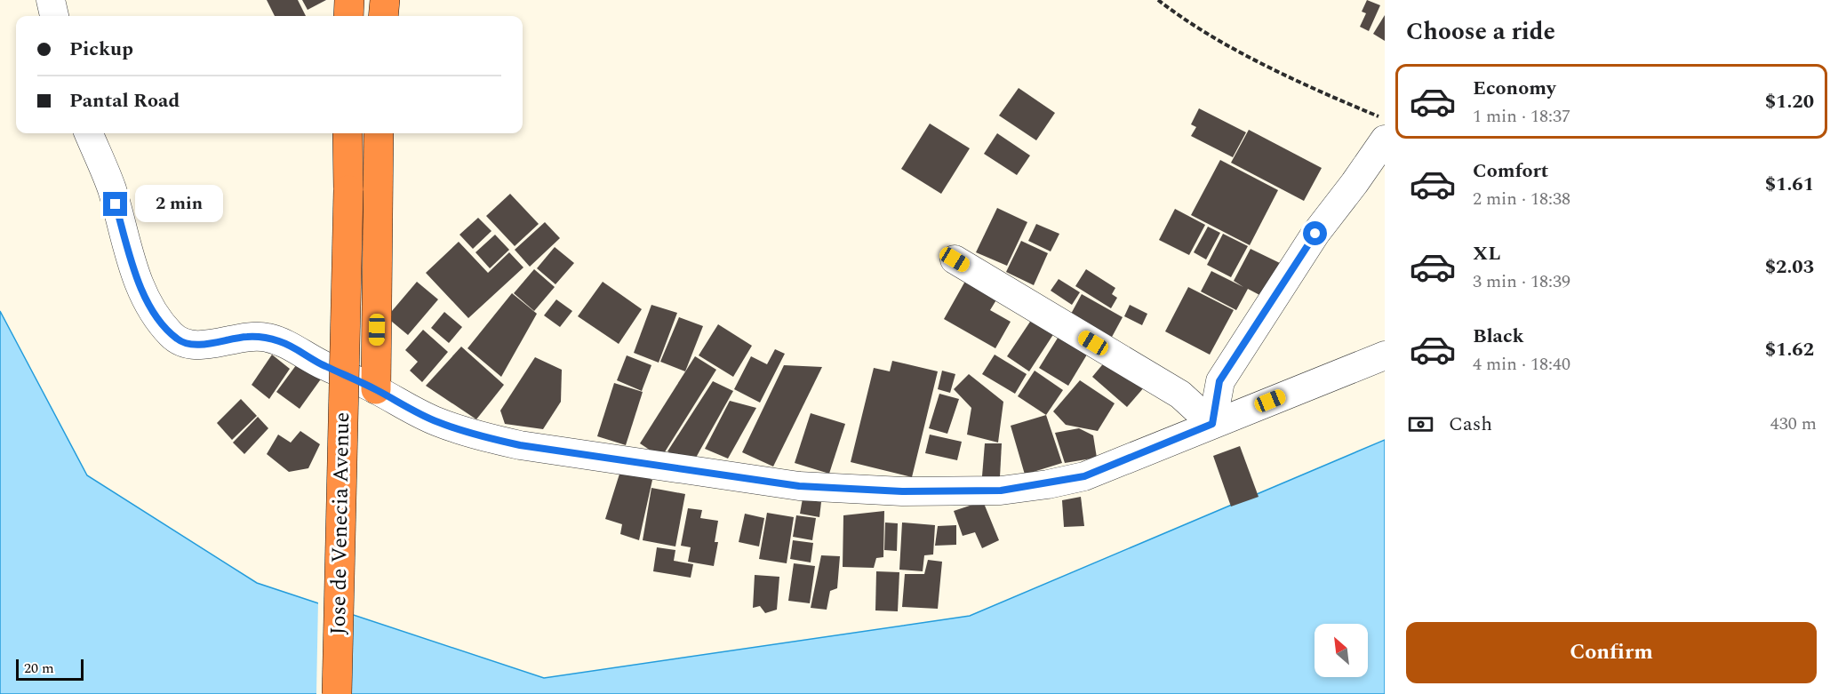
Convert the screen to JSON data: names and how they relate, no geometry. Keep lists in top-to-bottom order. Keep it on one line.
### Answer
{"streets":{"highway":["Jose de Venecia Avenue"]},"scale_bar":"20 m","north":"top left","page":{"heading":"Choose a ride","banner":["Pickup","Pantal Road"],"list":[{"name":"Economy","note":"1 min · 18:37","value":"$1.20"},{"name":"Comfort","note":"2 min · 18:38","value":"$1.61"},{"name":"XL","note":"3 min · 18:39","value":"$2.03"},{"name":"Black","note":"4 min · 18:40","value":"$1.62"}],"bubble":"2 min","pay":["Cash","430 m"],"buttons":"Confirm","scale":"20 m"}}
